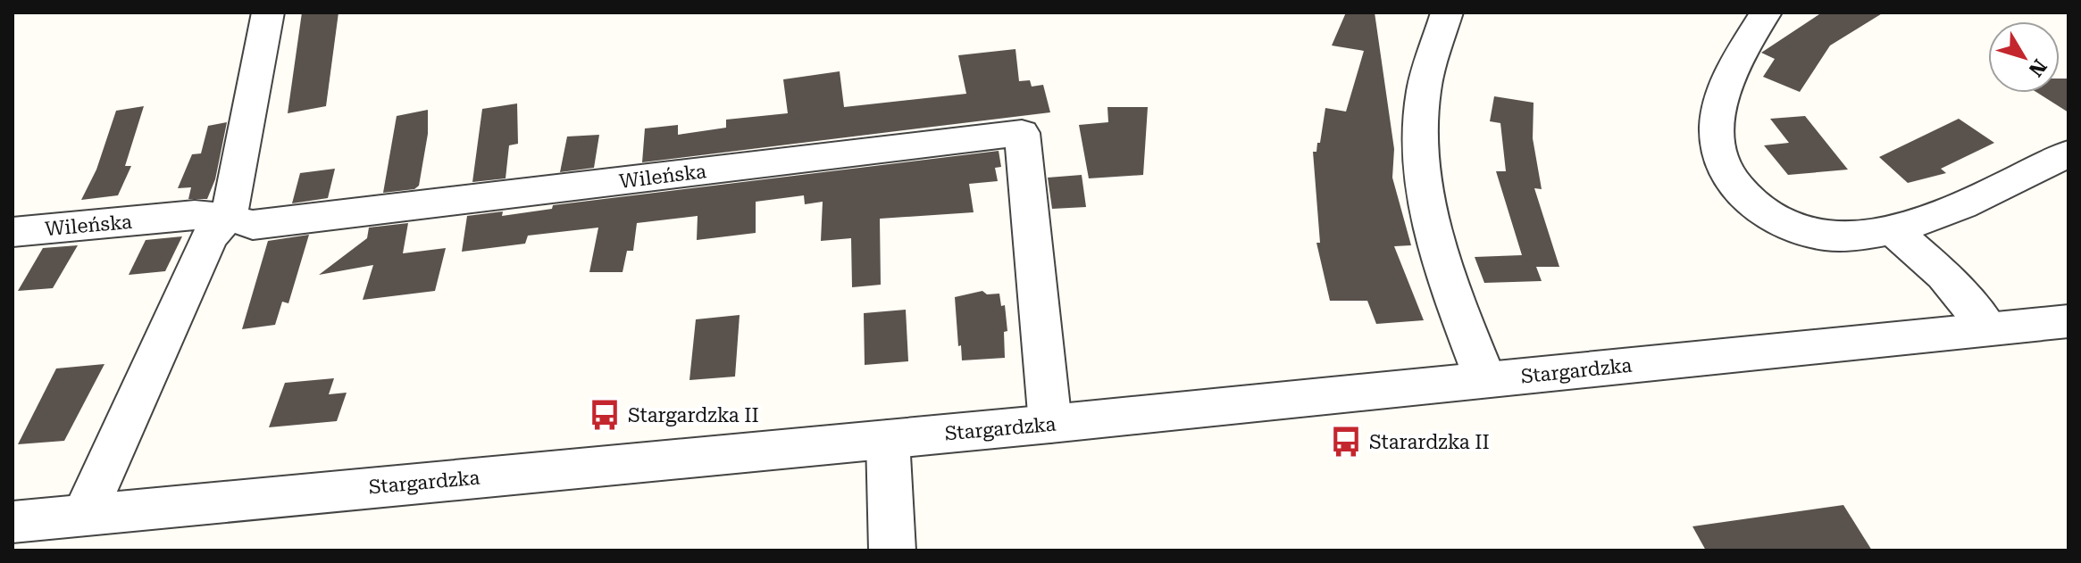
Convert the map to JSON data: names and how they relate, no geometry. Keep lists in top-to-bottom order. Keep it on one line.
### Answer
{"streets":{"street":["Wileńska","Stargardzka"]},"crossings":[["Wileńska","Stargardzka"]],"places":{"bus stop":["Stargardzka II","Starardzka II"]},"north":"bottom right"}
